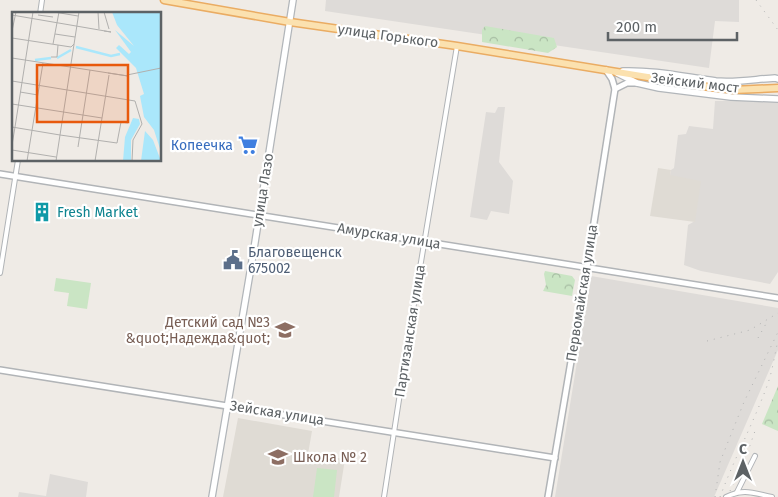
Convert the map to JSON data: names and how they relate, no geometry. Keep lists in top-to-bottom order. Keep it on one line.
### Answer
{"streets":{"main road":["улица Горького","Зейский мост","улица Лазо"],"street":["Амурская улица","Первомайская улица","Партизанская улица","Зейская улица"]},"crossings":[["улица Горького","Зейский мост"],["улица Горького","улица Лазо"],["улица Горького","Партизанская улица"],["улица Лазо","Амурская улица"],["улица Лазо","Зейская улица"],["Амурская улица","Первомайская улица"],["Амурская улица","Партизанская улица"],["Первомайская улица","Зейская улица"],["Партизанская улица","Зейская улица"]],"places":{"supermarket":["Копеечка"],"building":["Fresh Market"],"public building":["Благовещенск 675002"],"school or university":["Детский сад №3 &quot;Надежда&quot;","Школа № 2"]},"scale_bar":"200 m","north":"top"}
